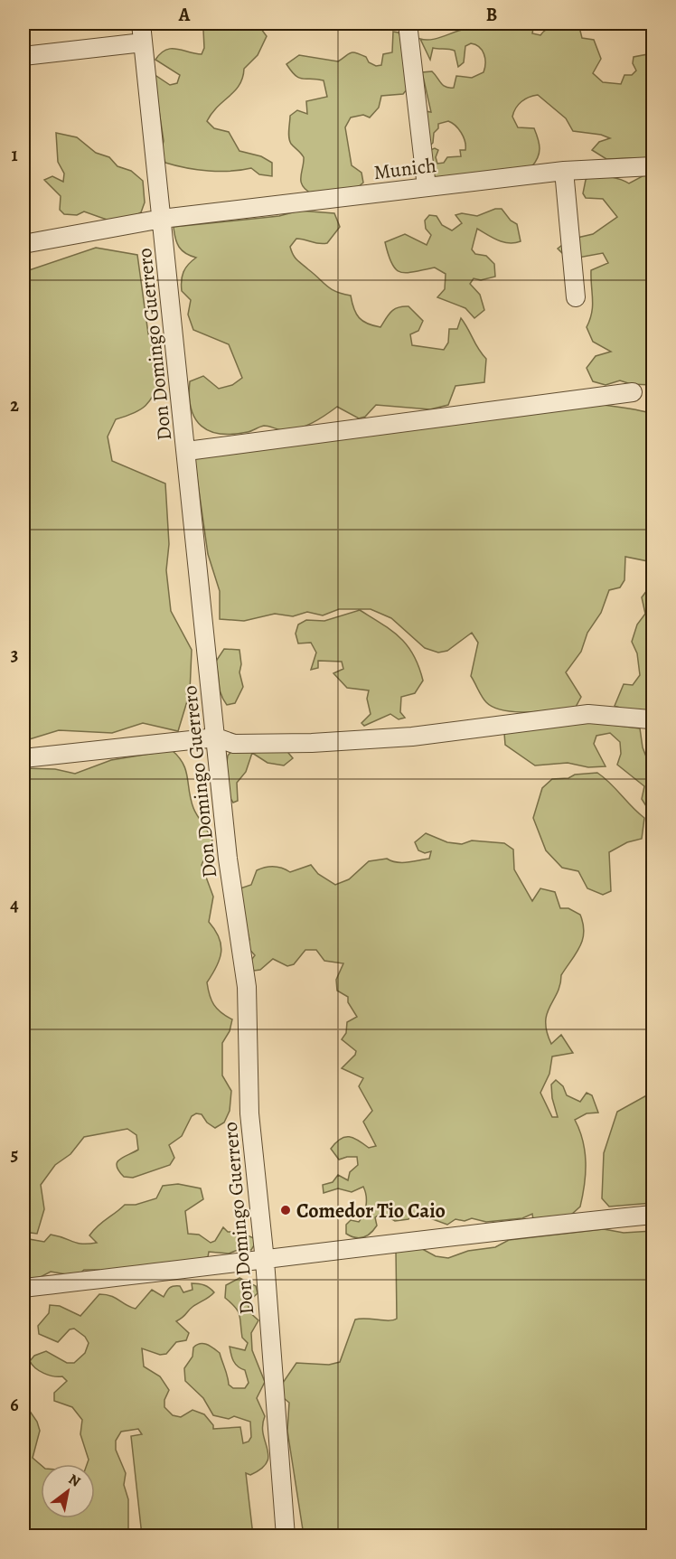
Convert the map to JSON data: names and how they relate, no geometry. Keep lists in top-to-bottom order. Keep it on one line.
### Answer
{"streets":{"street":["Munich","Don Domingo Guerrero"]},"crossings":[["Munich","Don Domingo Guerrero"]],"places":["Comedor Tio Caio"],"north":"top right","grid":{"columns":["A","B"],"rows":["1","2","3","4","5","6"]}}
